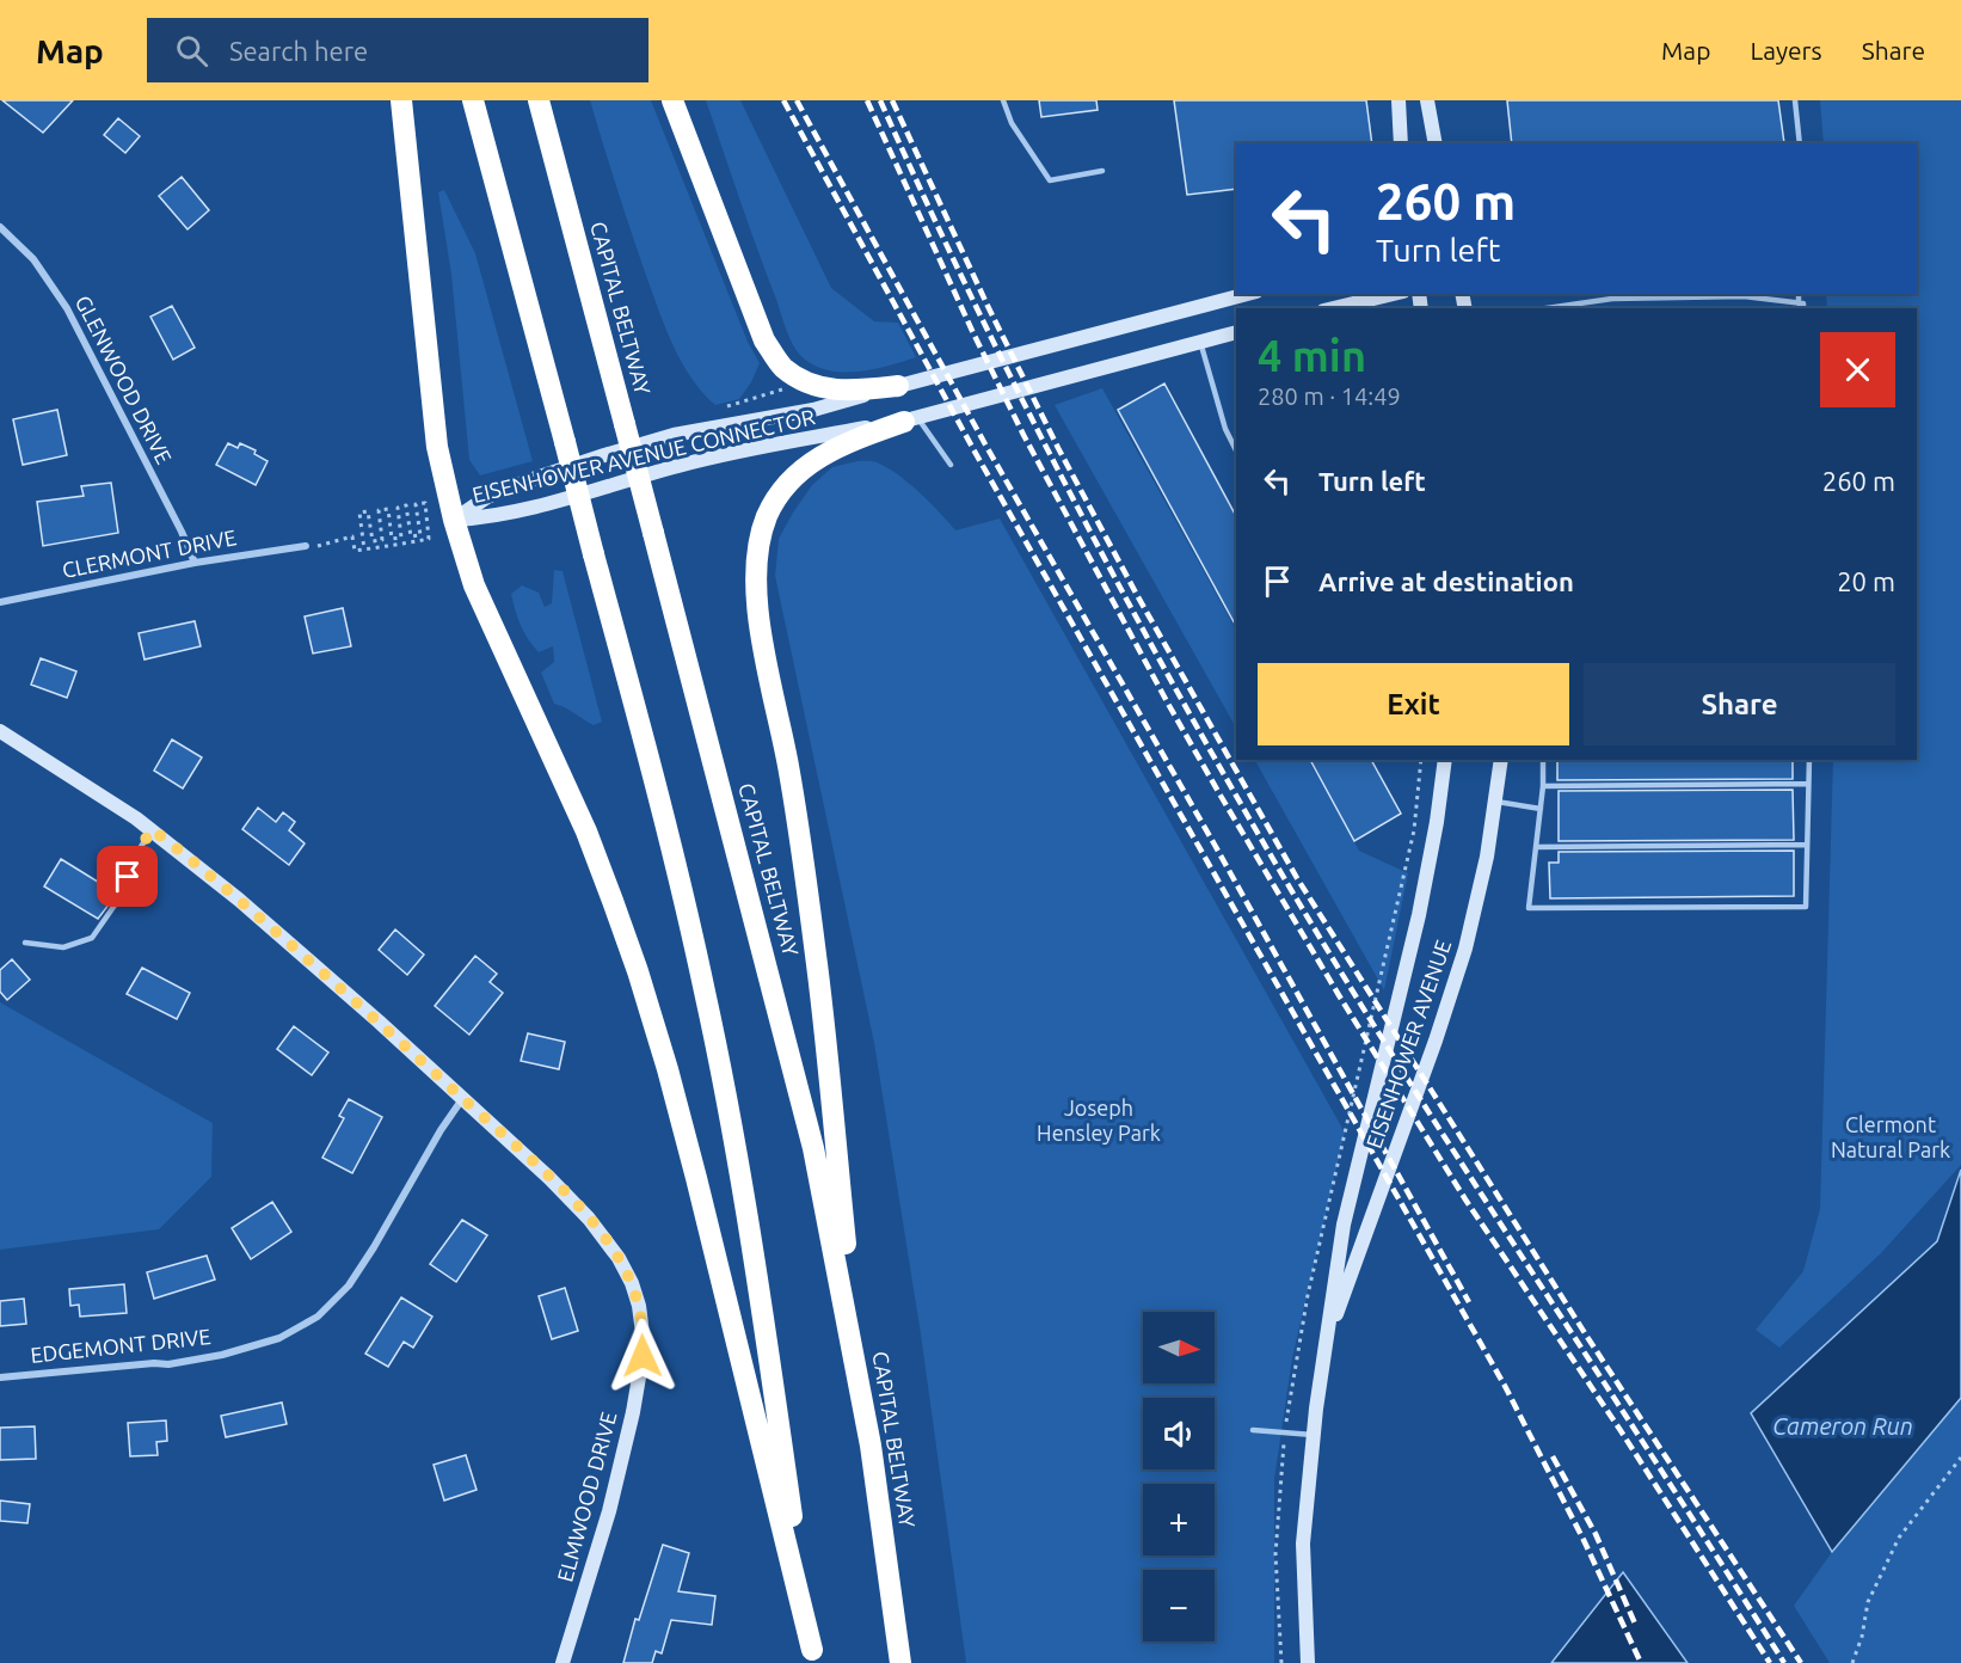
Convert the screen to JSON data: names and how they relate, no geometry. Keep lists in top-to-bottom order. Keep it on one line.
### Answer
{"streets":{"highway":["CAPITAL BELTWAY"],"main road":["EISENHOWER AVENUE CONNECTOR","EISENHOWER AVENUE","ELMWOOD DRIVE"],"street":["GLENWOOD DRIVE","CLERMONT DRIVE","EDGEMONT DRIVE"]},"crossings":[["GLENWOOD DRIVE","CLERMONT DRIVE"],["EDGEMONT DRIVE","ELMWOOD DRIVE"]],"water":["Cameron Run"],"parks":["Joseph Hensley Park","Clermont Natural Park"],"north":"right","page":{"header":"Map","search":"Search here","nav":["Map","Layers","Share"],"turn":["260 m","Turn left"],"heading":["4 min","280 m · 14:49"],"list":[{"name":"Turn left","value":"260 m"},{"name":"Arrive at destination","value":"20 m"}],"buttons":["Exit","Share"],"map_buttons":["+","−"]}}
